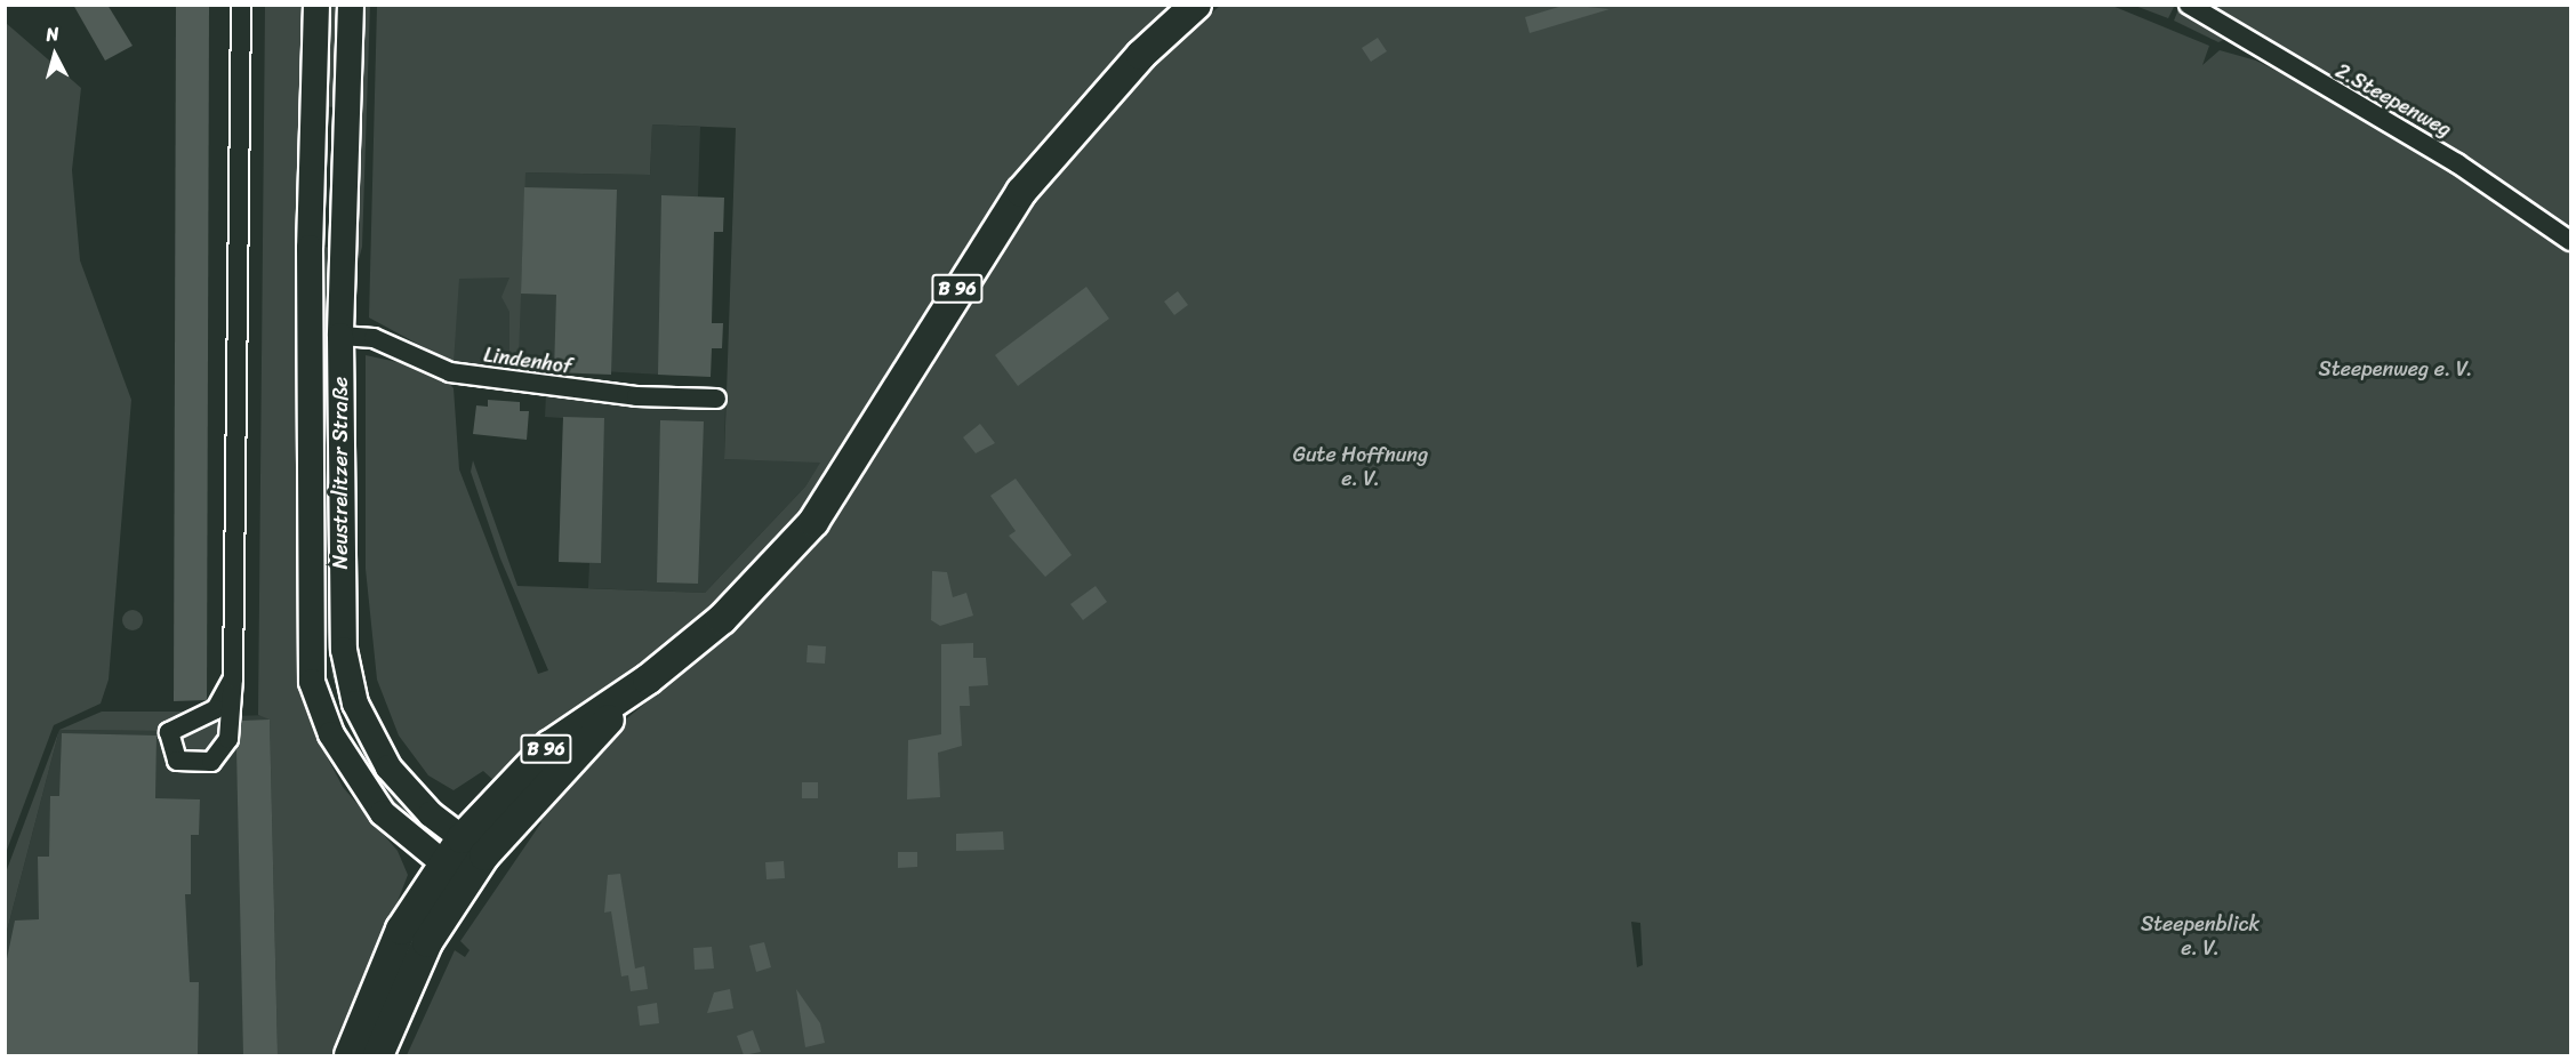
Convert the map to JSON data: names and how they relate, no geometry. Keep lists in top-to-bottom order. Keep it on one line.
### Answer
{"streets":{"main road":["B 96","Neustrelitzer Straße"],"street":["2.Steepenweg","Lindenhof"]},"crossings":[["B 96","Neustrelitzer Straße"],["Lindenhof","Neustrelitzer Straße"]],"parks":["Steepenweg e. V.","Gute Hoffnung e. V.","Steepenblick e. V."],"north":"top"}
